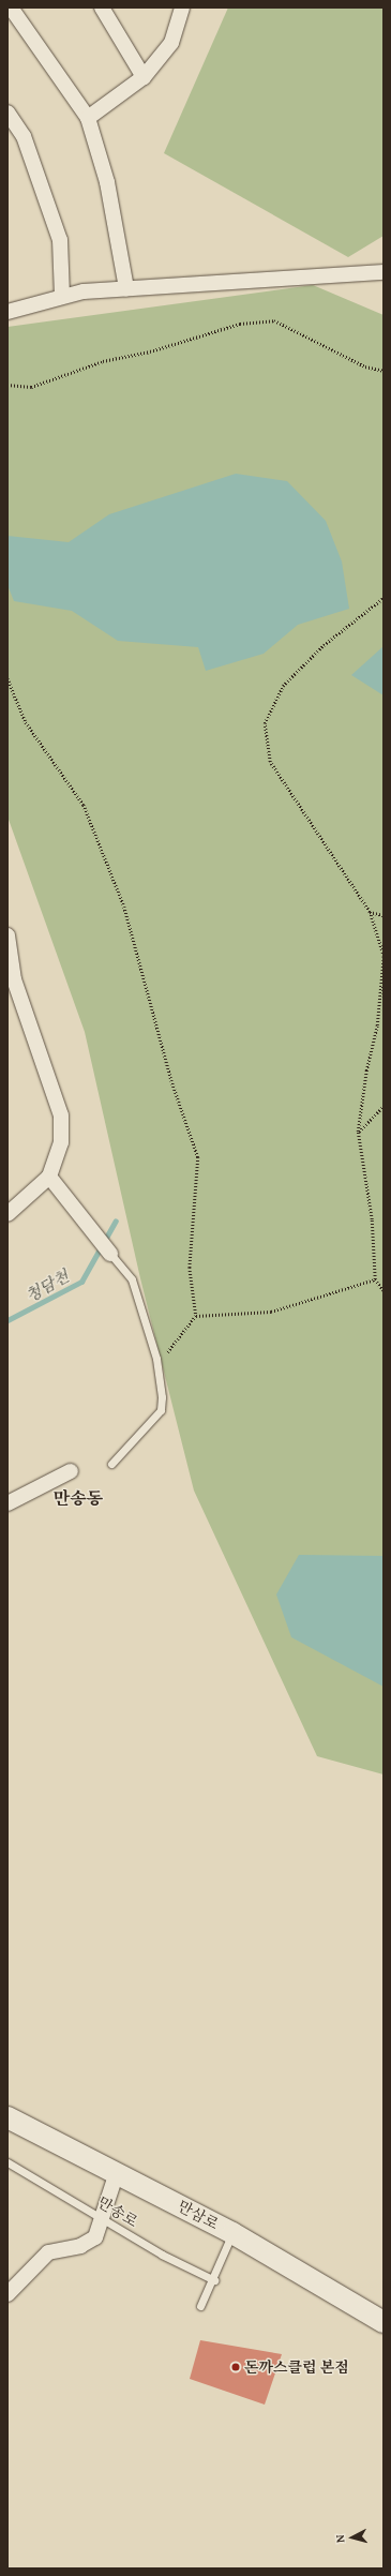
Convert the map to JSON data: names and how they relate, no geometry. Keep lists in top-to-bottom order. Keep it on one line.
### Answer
{"streets":{"street":["만삼로"],"lane":["만송로"]},"districts":["만송동"],"water":["청담천"],"places":["돈까스클럽 본점"],"north":"left"}
